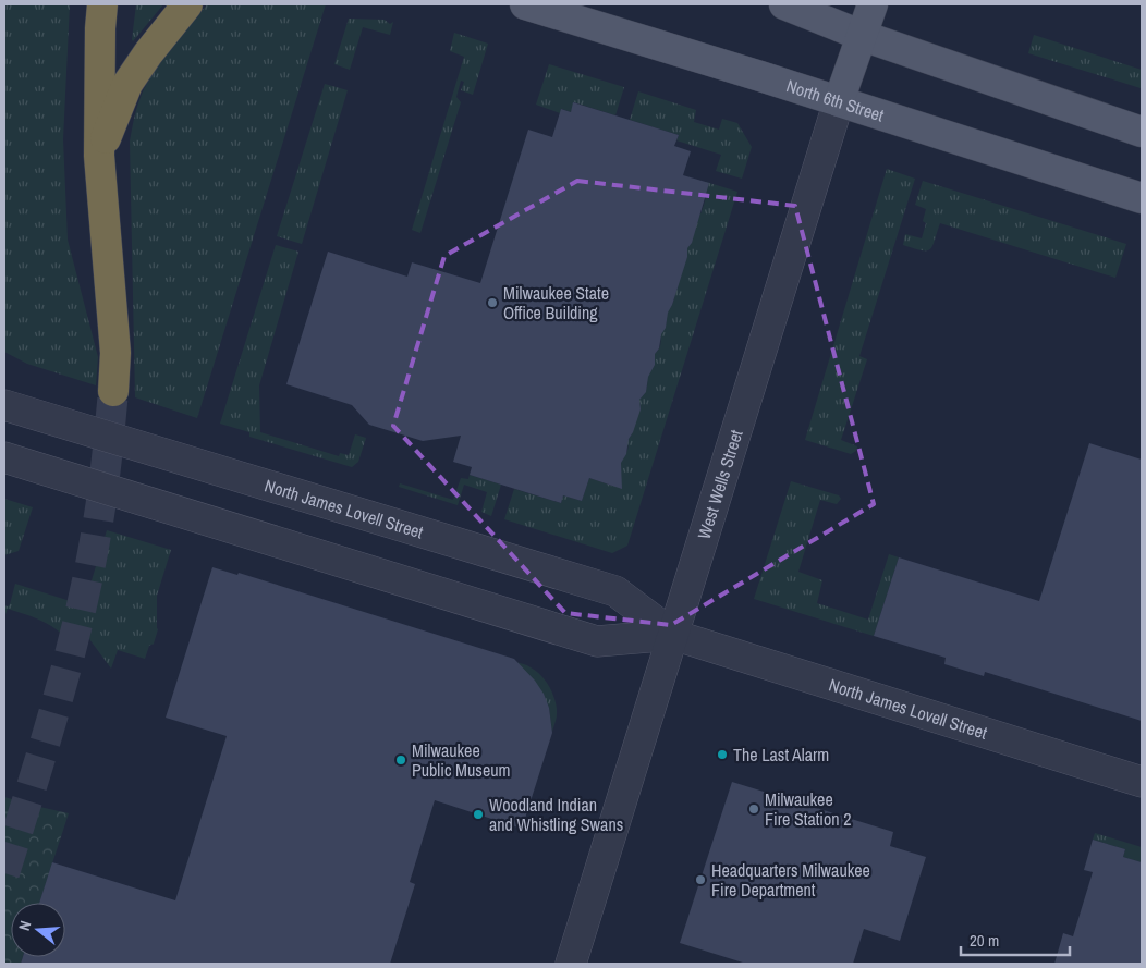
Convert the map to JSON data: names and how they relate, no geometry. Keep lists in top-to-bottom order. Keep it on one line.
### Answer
{"streets":{"main road":["North 6th Street","West Wells Street"],"street":["North James Lovell Street"]},"crossings":[["North 6th Street","West Wells Street"],["West Wells Street","North James Lovell Street"]],"places":["Milwaukee State Office Building","The Last Alarm","Milwaukee Public Museum","Milwaukee Fire Station 2","Woodland Indian and Whistling Swans","Headquarters Milwaukee Fire Department"],"scale_bar":"20 m","north":"left"}
